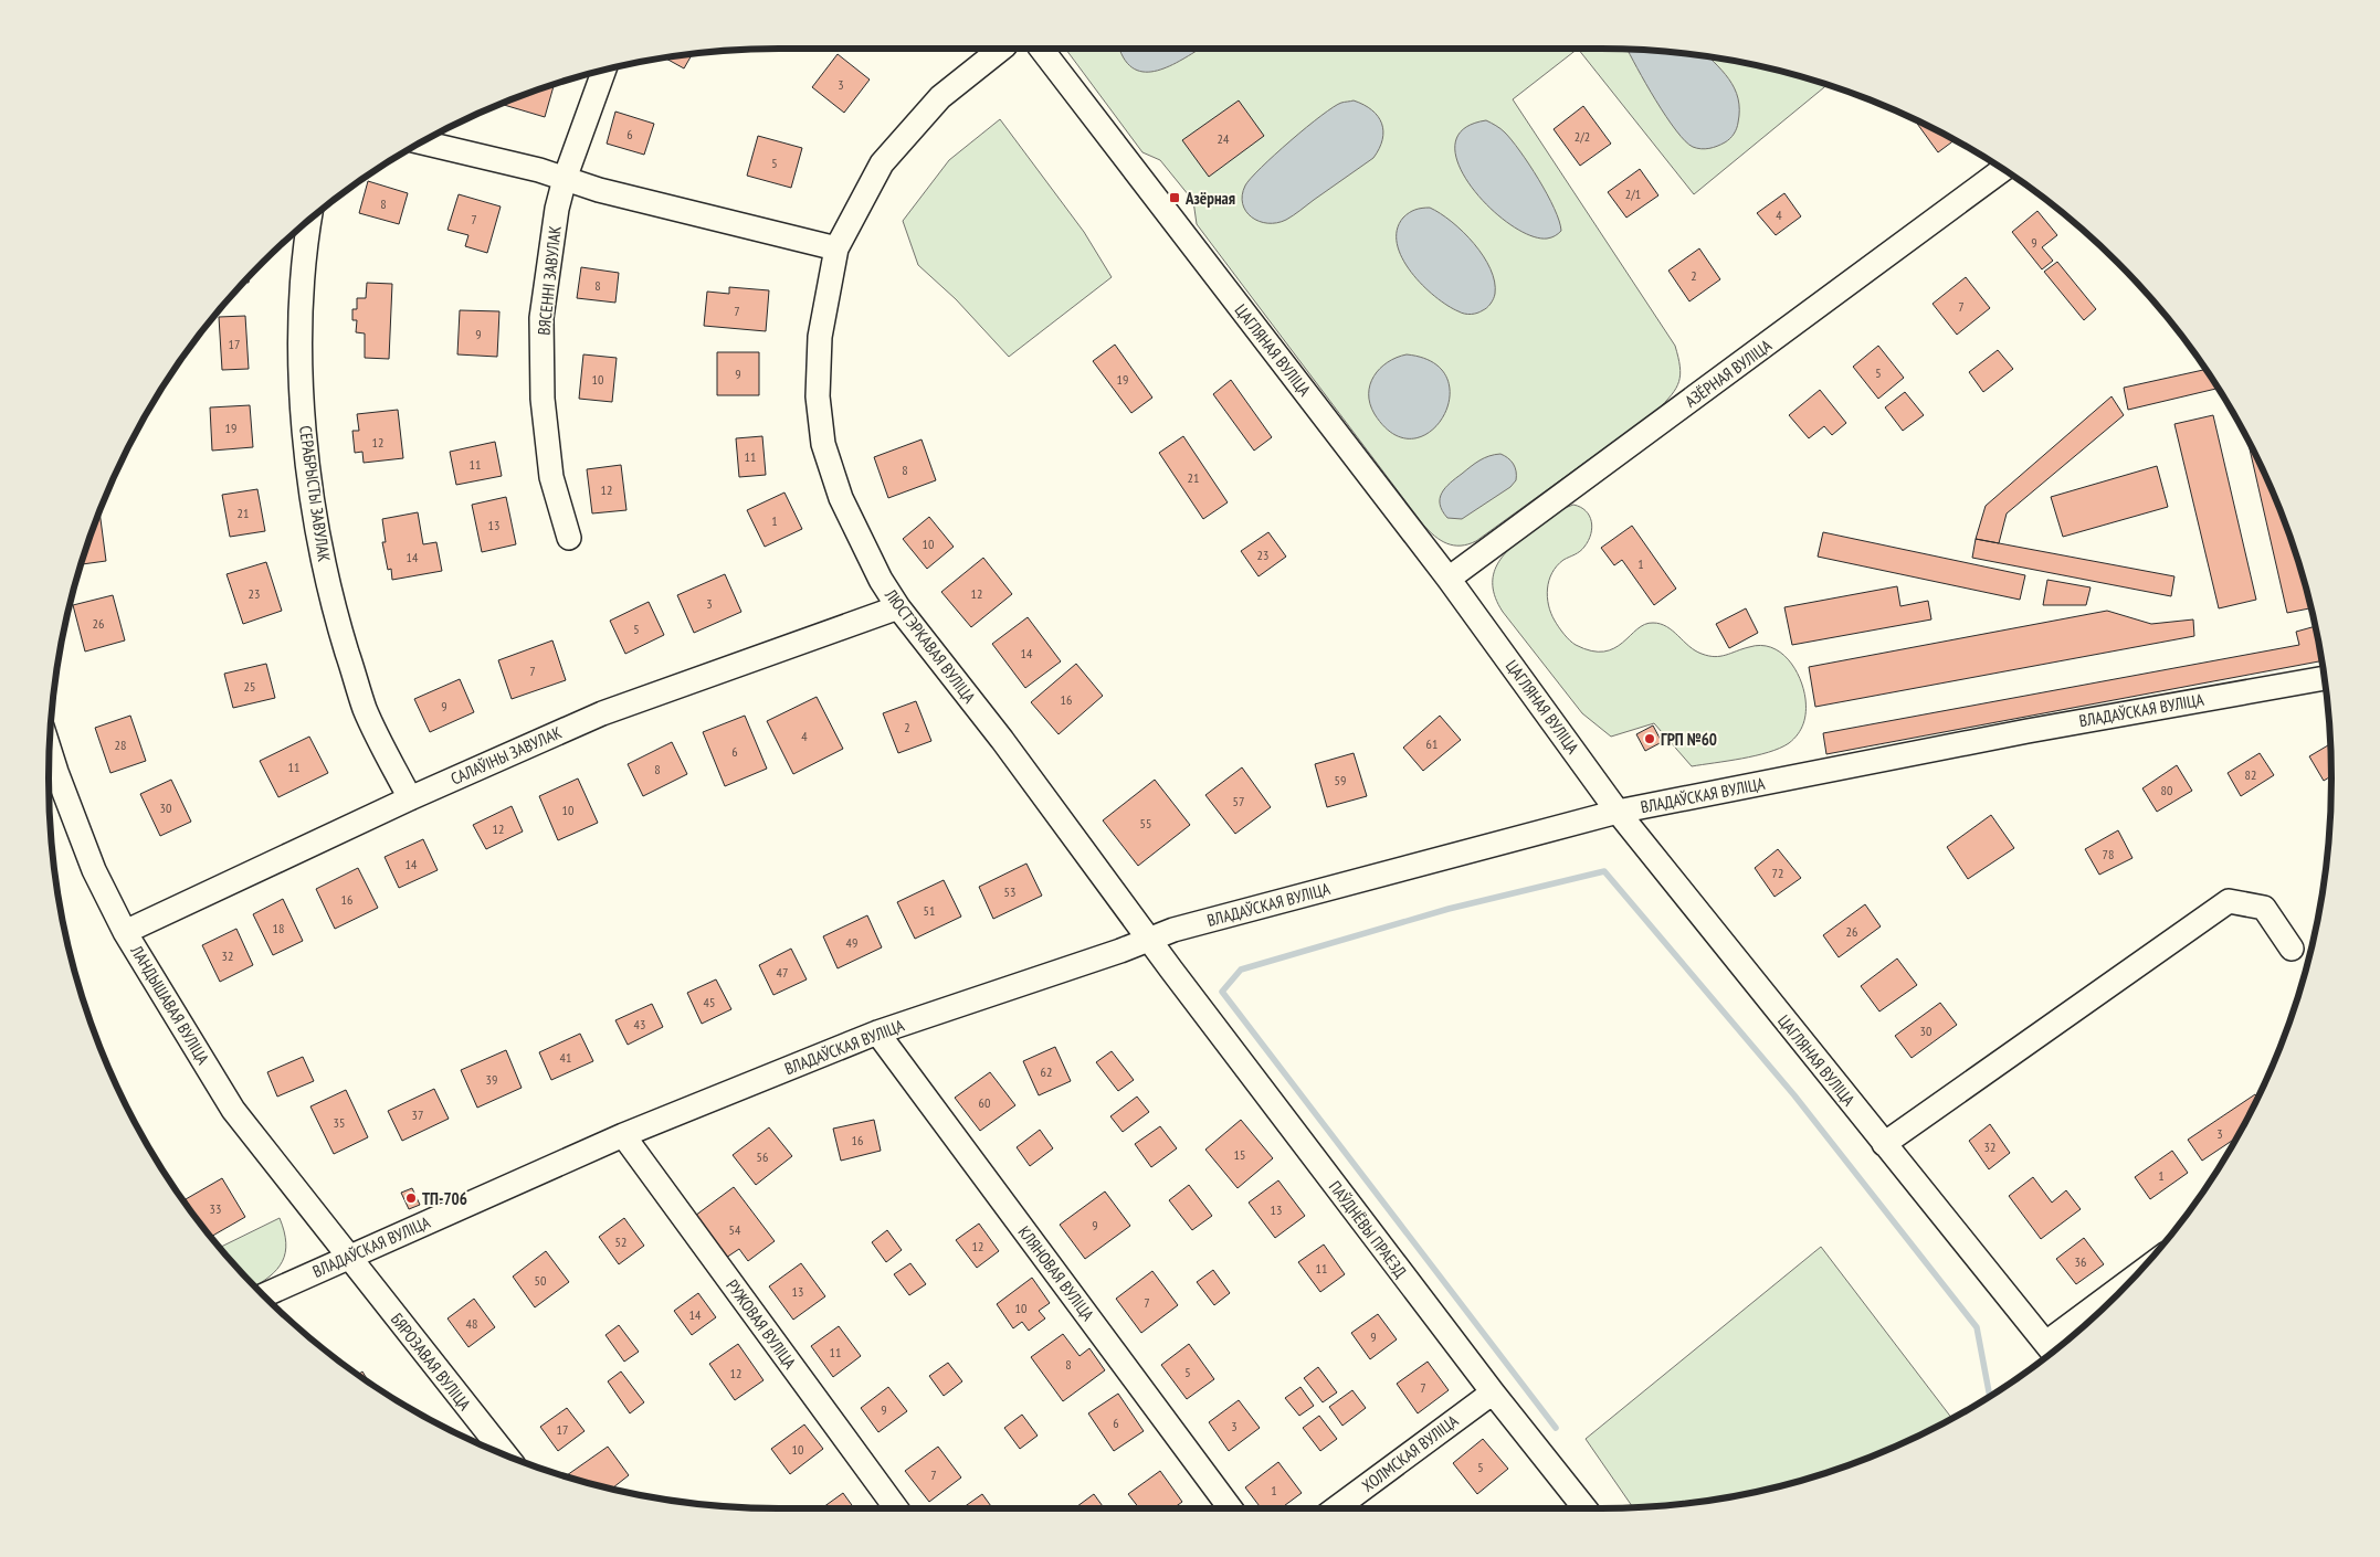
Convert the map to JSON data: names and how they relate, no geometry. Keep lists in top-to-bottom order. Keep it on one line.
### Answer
{"streets":{"street":["ВЯСЕННІ ЗАВУЛАК","ЦАГЛЯНАЯ ВУЛІЦА","АЗЁРНАЯ ВУЛІЦА","СЕРАБРЫСТЫ ЗАВУЛАК","ЛЮСТЭРКАВАЯ ВУЛІЦА","ВЛАДАЎСКАЯ ВУЛІЦА","САЛАЎІНЫ ЗАВУЛАК","ЛАНДЫШАВАЯ ВУЛІЦА","ПАЎДНЁВЫ ПРАЕЗД","КЛЯНОВАЯ ВУЛІЦА","РУЖОВАЯ ВУЛІЦА","БЯРОЗАВАЯ ВУЛІЦА","ХОЛМСКАЯ ВУЛІЦА"]},"crossings":[["ЦАГЛЯНАЯ ВУЛІЦА","АЗЁРНАЯ ВУЛІЦА"],["ЦАГЛЯНАЯ ВУЛІЦА","ВЛАДАЎСКАЯ ВУЛІЦА"],["СЕРАБРЫСТЫ ЗАВУЛАК","САЛАЎІНЫ ЗАВУЛАК"],["ЛЮСТЭРКАВАЯ ВУЛІЦА","ВЛАДАЎСКАЯ ВУЛІЦА"],["ЛЮСТЭРКАВАЯ ВУЛІЦА","САЛАЎІНЫ ЗАВУЛАК"],["ЛЮСТЭРКАВАЯ ВУЛІЦА","ПАЎДНЁВЫ ПРАЕЗД"],["ВЛАДАЎСКАЯ ВУЛІЦА","ЛАНДЫШАВАЯ ВУЛІЦА"],["ВЛАДАЎСКАЯ ВУЛІЦА","ПАЎДНЁВЫ ПРАЕЗД"],["ВЛАДАЎСКАЯ ВУЛІЦА","КЛЯНОВАЯ ВУЛІЦА"],["ВЛАДАЎСКАЯ ВУЛІЦА","РУЖОВАЯ ВУЛІЦА"],["ВЛАДАЎСКАЯ ВУЛІЦА","БЯРОЗАВАЯ ВУЛІЦА"],["САЛАЎІНЫ ЗАВУЛАК","ЛАНДЫШАВАЯ ВУЛІЦА"],["ЛАНДЫШАВАЯ ВУЛІЦА","БЯРОЗАВАЯ ВУЛІЦА"],["ПАЎДНЁВЫ ПРАЕЗД","ХОЛМСКАЯ ВУЛІЦА"]],"places":{"transit":["Азёрная"],"other":["ГРП №60","ТП-706"]},"house_numbers":["3","6","2/2","24","5","2/1","8","4","7","9","2","8","7","7","9","17","5","9","10","19","19","12","11","11","8","21","12","21","1","13","10","23","14","1","23","12","3","26","5","14","7","25","16","9","2","4","61","28","6","11","8","82","59","80","57","30","10","55","12","78","14","72","53","16","51","18","26","49","32","47","45","43","30","41","62","39","60","37","35","3","16","32","15","56","1","33","13","9","54","52","12","36","11","50","13","7","10","14","48","9","11","8","5","12","7","9","6","3","17","10","5","7","1"]}
